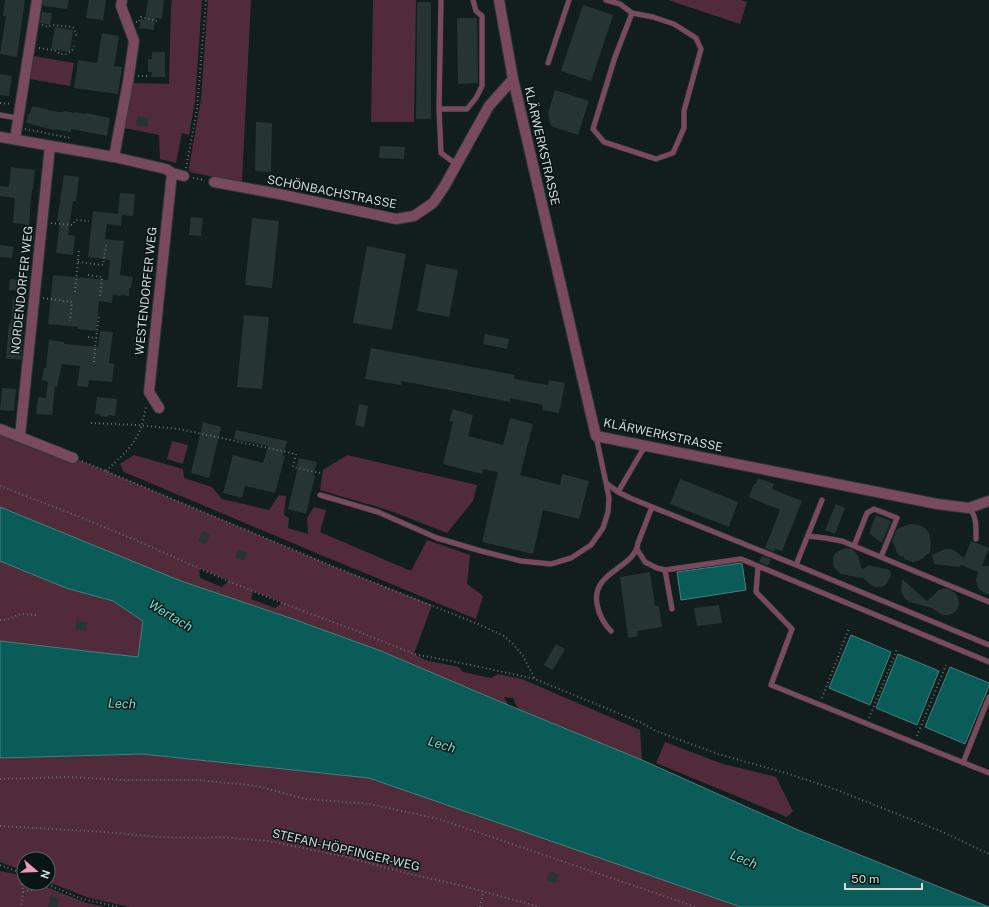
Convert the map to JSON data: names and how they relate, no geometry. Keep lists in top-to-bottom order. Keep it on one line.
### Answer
{"streets":{"street":["KLÄRWERKSTRASSE","SCHÖNBACHSTRASSE","NORDENDORFER WEG","WESTENDORFER WEG"],"path":["STEFAN-HÖPFINGER-WEG"]},"crossings":[["KLÄRWERKSTRASSE","SCHÖNBACHSTRASSE"]],"water":["Wertach","Lech"],"scale_bar":"50 m","north":"right"}
